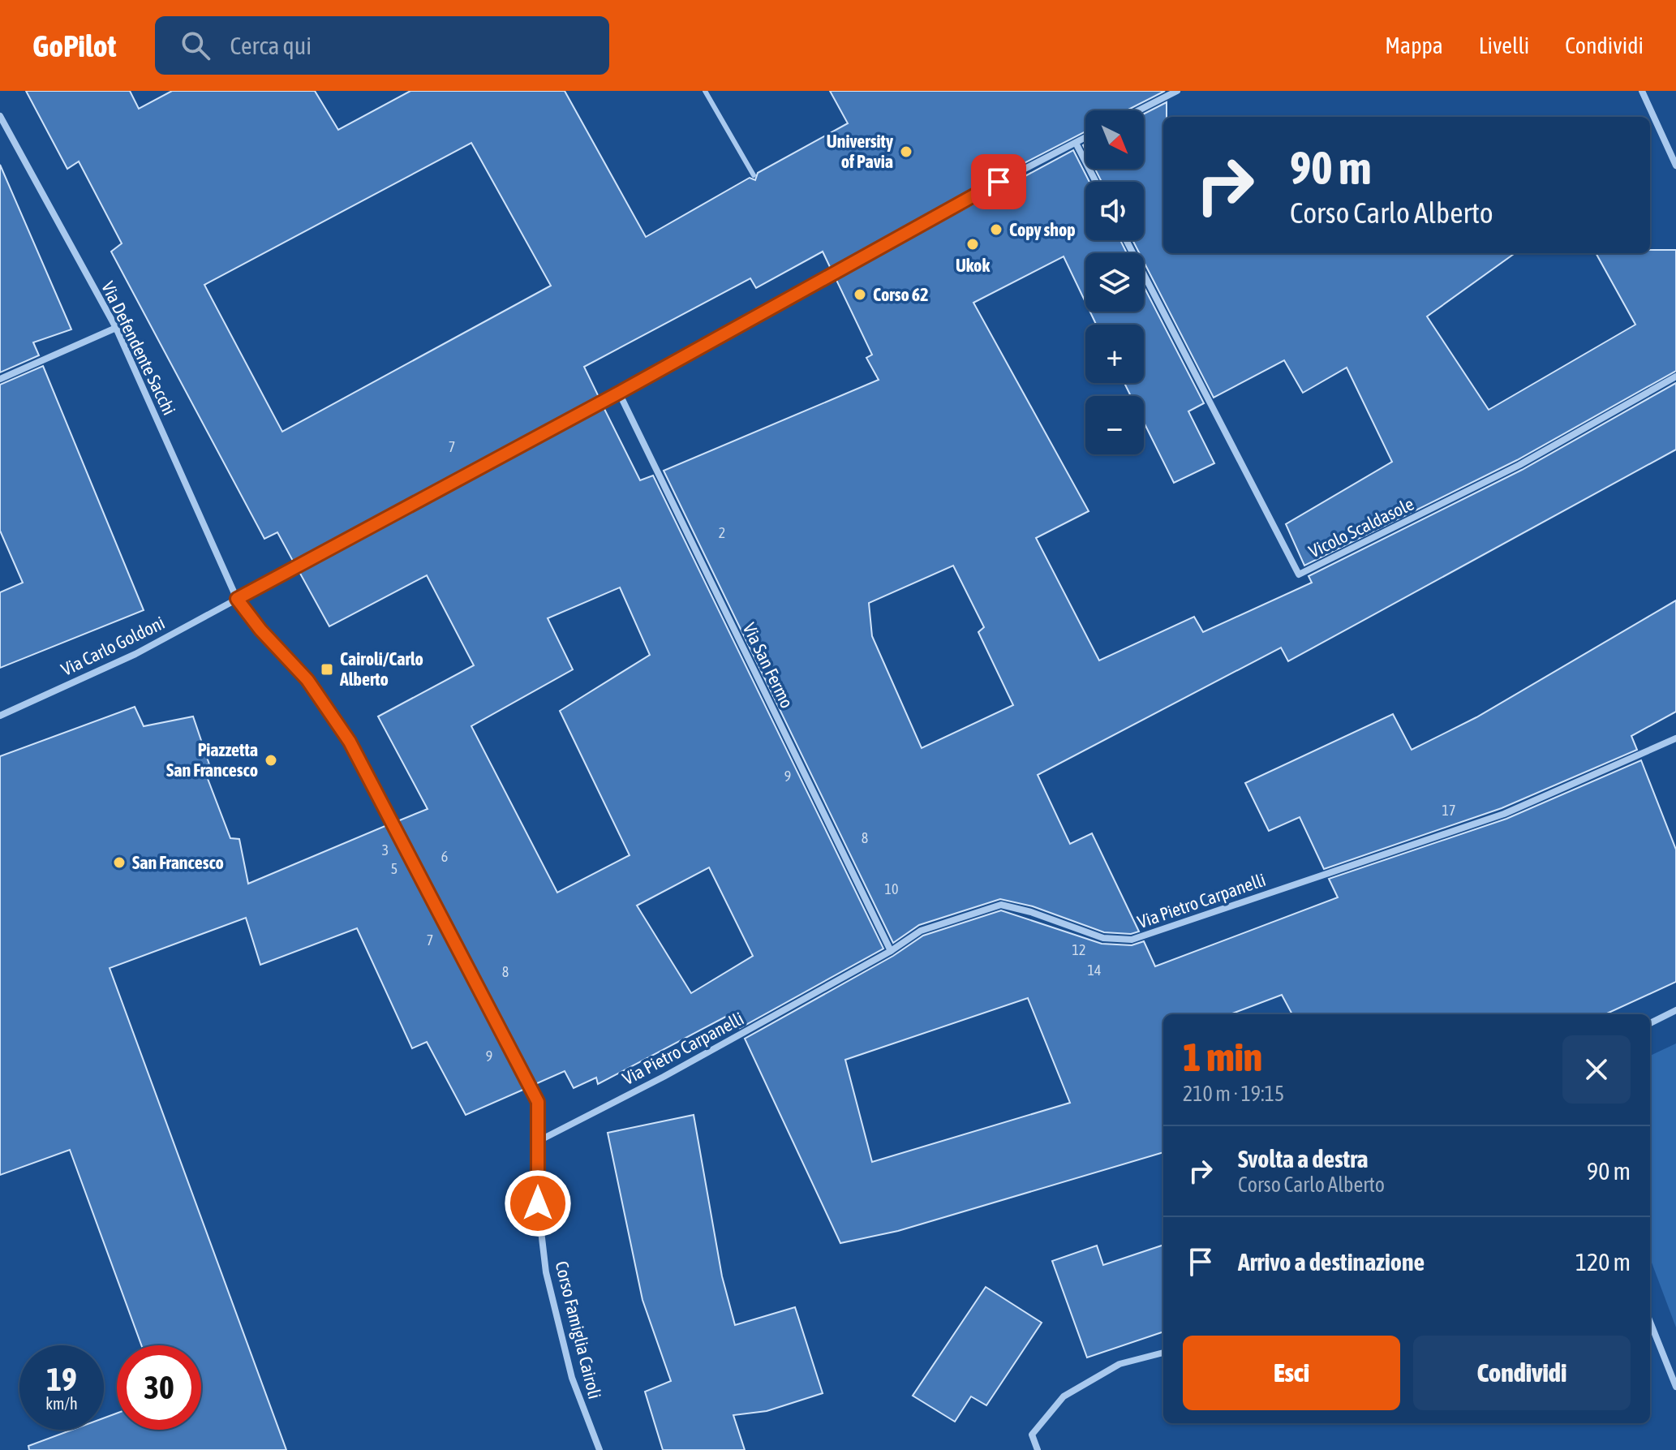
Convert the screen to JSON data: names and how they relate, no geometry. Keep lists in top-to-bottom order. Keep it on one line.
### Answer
{"streets":{"street":["Via Defendente Sacchi","Vicolo Scaldasole","Via Carlo Goldoni","Via San Fermo","Via Pietro Carpanelli","Corso Famiglia Cairoli"]},"crossings":[["Via Defendente Sacchi","Via Carlo Goldoni"],["Via Defendente Sacchi","Corso Famiglia Cairoli"],["Via Carlo Goldoni","Via San Fermo"],["Via Carlo Goldoni","Corso Famiglia Cairoli"],["Via San Fermo","Via Pietro Carpanelli"],["Via Pietro Carpanelli","Corso Famiglia Cairoli"]],"places":{"other":["University of Pavia","Copy shop","Ukok","Corso 62","Piazzetta San Francesco","San Francesco"],"transit":["Cairoli/Carlo Alberto"]},"house_numbers":["7","2","9","17","8","3","6","5","10","7","12","14","8","9"],"north":"bottom right","page":{"header":"GoPilot","search":"Cerca qui","nav":["Mappa","Livelli","Condividi"],"map_buttons":["+","−"],"turn":["90 m","Corso Carlo Alberto"],"heading":["1 min","210 m · 19:15"],"list":[{"name":"Svolta a destra","note":"Corso Carlo Alberto","value":"90 m"},{"name":"Arrivo a destinazione","value":"120 m"}],"buttons":["Esci","Condividi"],"speed":"19 km/h","limit":"30"}}
